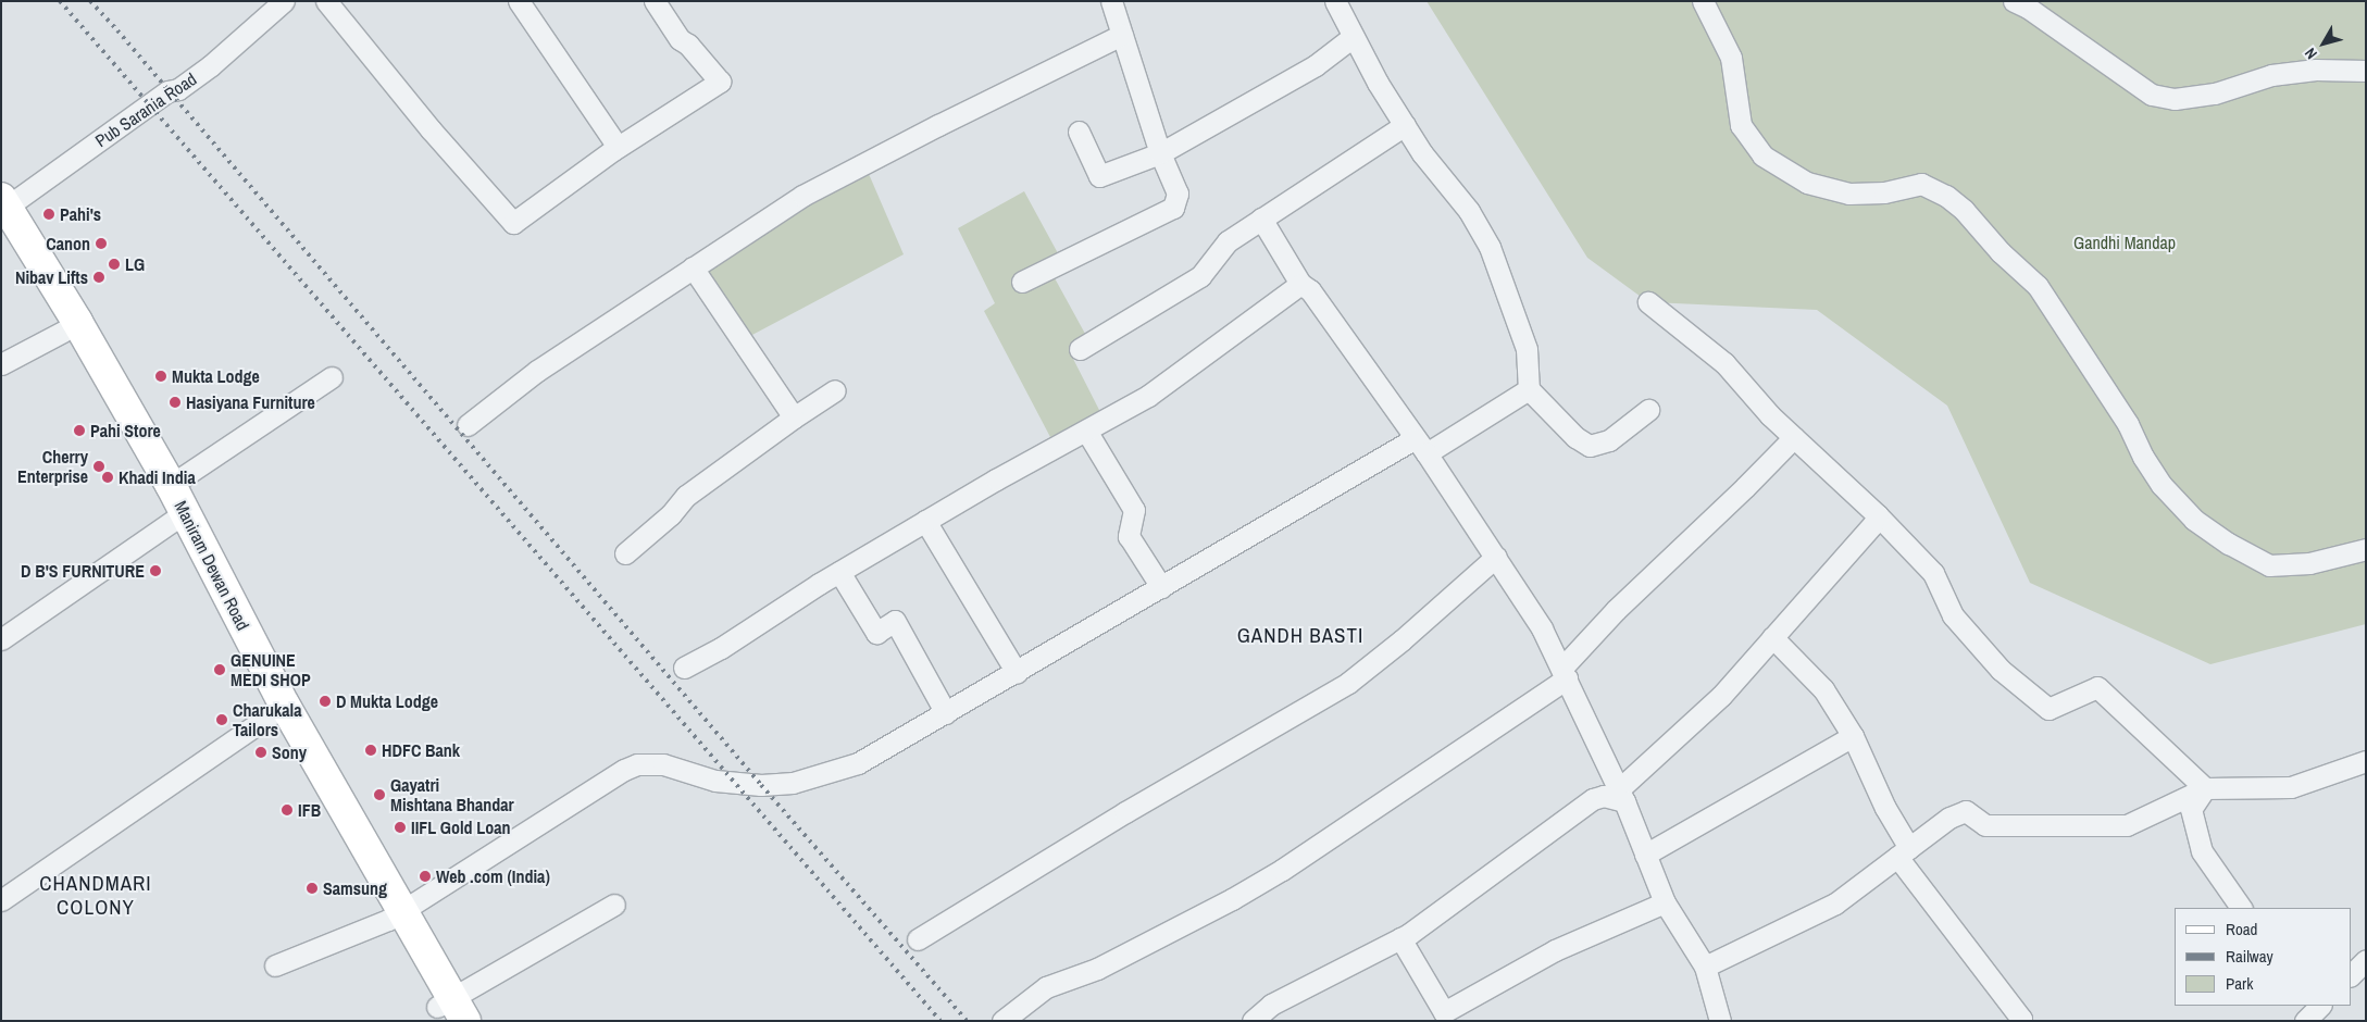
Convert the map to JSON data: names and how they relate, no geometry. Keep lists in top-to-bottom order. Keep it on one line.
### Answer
{"streets":{"main road":["Maniram Dewan Road"],"street":["Pub Sarania Road"]},"crossings":[["Pub Sarania Road","Maniram Dewan Road"]],"districts":["GANDH BASTI","CHANDMARI COLONY"],"parks":["Gandhi Mandap"],"places":["Pahi's","Canon","LG","Nibav Lifts","Mukta Lodge","Hasiyana Furniture","Pahi Store","Cherry Enterprise","Khadi India","D B'S FURNITURE","GENUINE MEDI SHOP","D Mukta Lodge","Charukala Tailors","HDFC Bank","Sony","Gayatri Mishtana Bhandar","IFB","IIFL Gold Loan","Web .com (India)","Samsung"],"legend":["Road","Railway","Park"],"north":"bottom left"}
